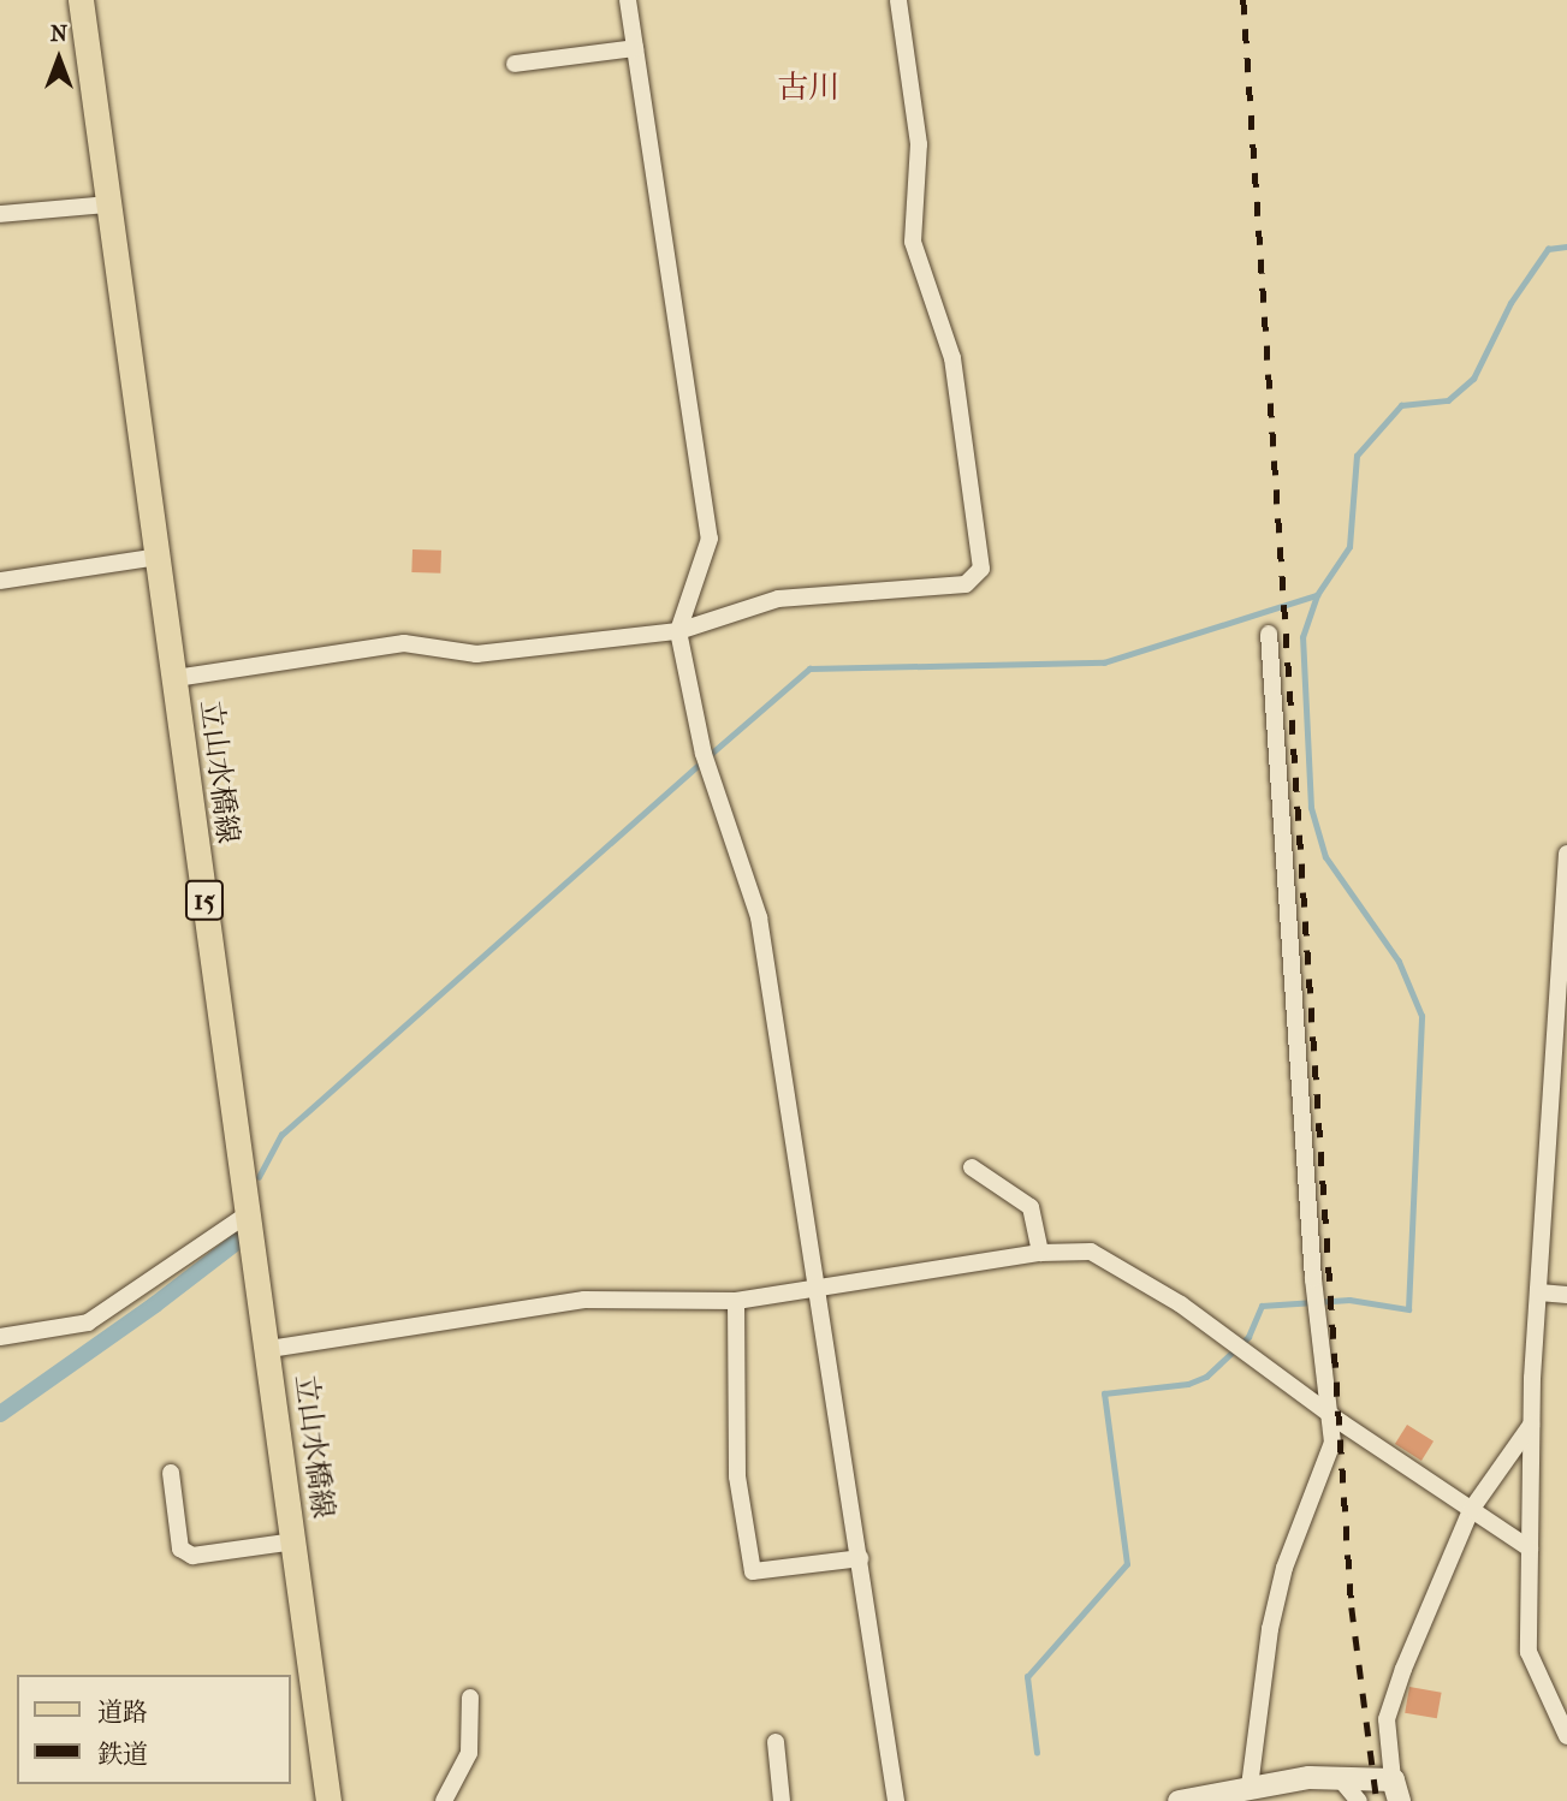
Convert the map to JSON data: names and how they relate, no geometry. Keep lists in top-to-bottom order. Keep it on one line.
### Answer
{"streets":{"main road":["立山水橋線","15"]},"districts":["古川"],"legend":["道路","鉄道"],"north":"top"}
